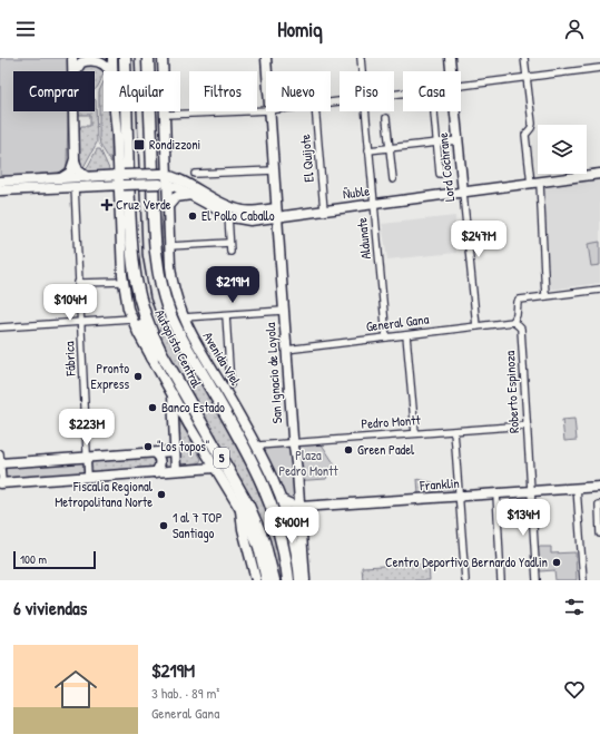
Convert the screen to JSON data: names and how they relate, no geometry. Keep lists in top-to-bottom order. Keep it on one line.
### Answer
{"streets":{"highway":["Autopista Central","5"],"main road":["Lord Cochrane","Ñuble","Avenida Viel","San Ignacio de Loyola","Franklin"],"street":["El Quijote","Aldunate","General Gana","Fábrica","Roberto Espinoza","Pedro Montt"]},"crossings":[["El Quijote","Ñuble"],["Lord Cochrane","Ñuble"],["Lord Cochrane","General Gana"],["Ñuble","Aldunate"],["Ñuble","Avenida Viel"],["Ñuble","San Ignacio de Loyola"],["Aldunate","General Gana"],["General Gana","San Ignacio de Loyola"],["General Gana","Roberto Espinoza"],["Avenida Viel","Pedro Montt"],["Avenida Viel","Franklin"],["San Ignacio de Loyola","Pedro Montt"],["San Ignacio de Loyola","Franklin"],["Roberto Espinoza","Pedro Montt"],["Roberto Espinoza","Franklin"]],"parks":["Plaza Pedro Montt"],"places":{"transit":["Rondizzoni"],"health":["Cruz Verde"],"other":["El Pollo Caballo","Pronto Express","Banco Estado","\"Los topos\"","Green Padel","Fiscalía Regional Metropolitana Norte","1 al 7 TOP Santiago","Centro Deportivo Bernardo Yadlin"]},"scale_bar":"100 m","page":{"header":"Homiq","chip":["Comprar","Alquilar","Filtros","Nuevo","Piso","Casa"],"price":["$247M","$219M","$104M","$223M","$134M","$400M"],"scale":"100 m","heading":"6 viviendas","list":[{"name":"$219M","note":"3 hab. · 89 m² · General Gana"}]}}
